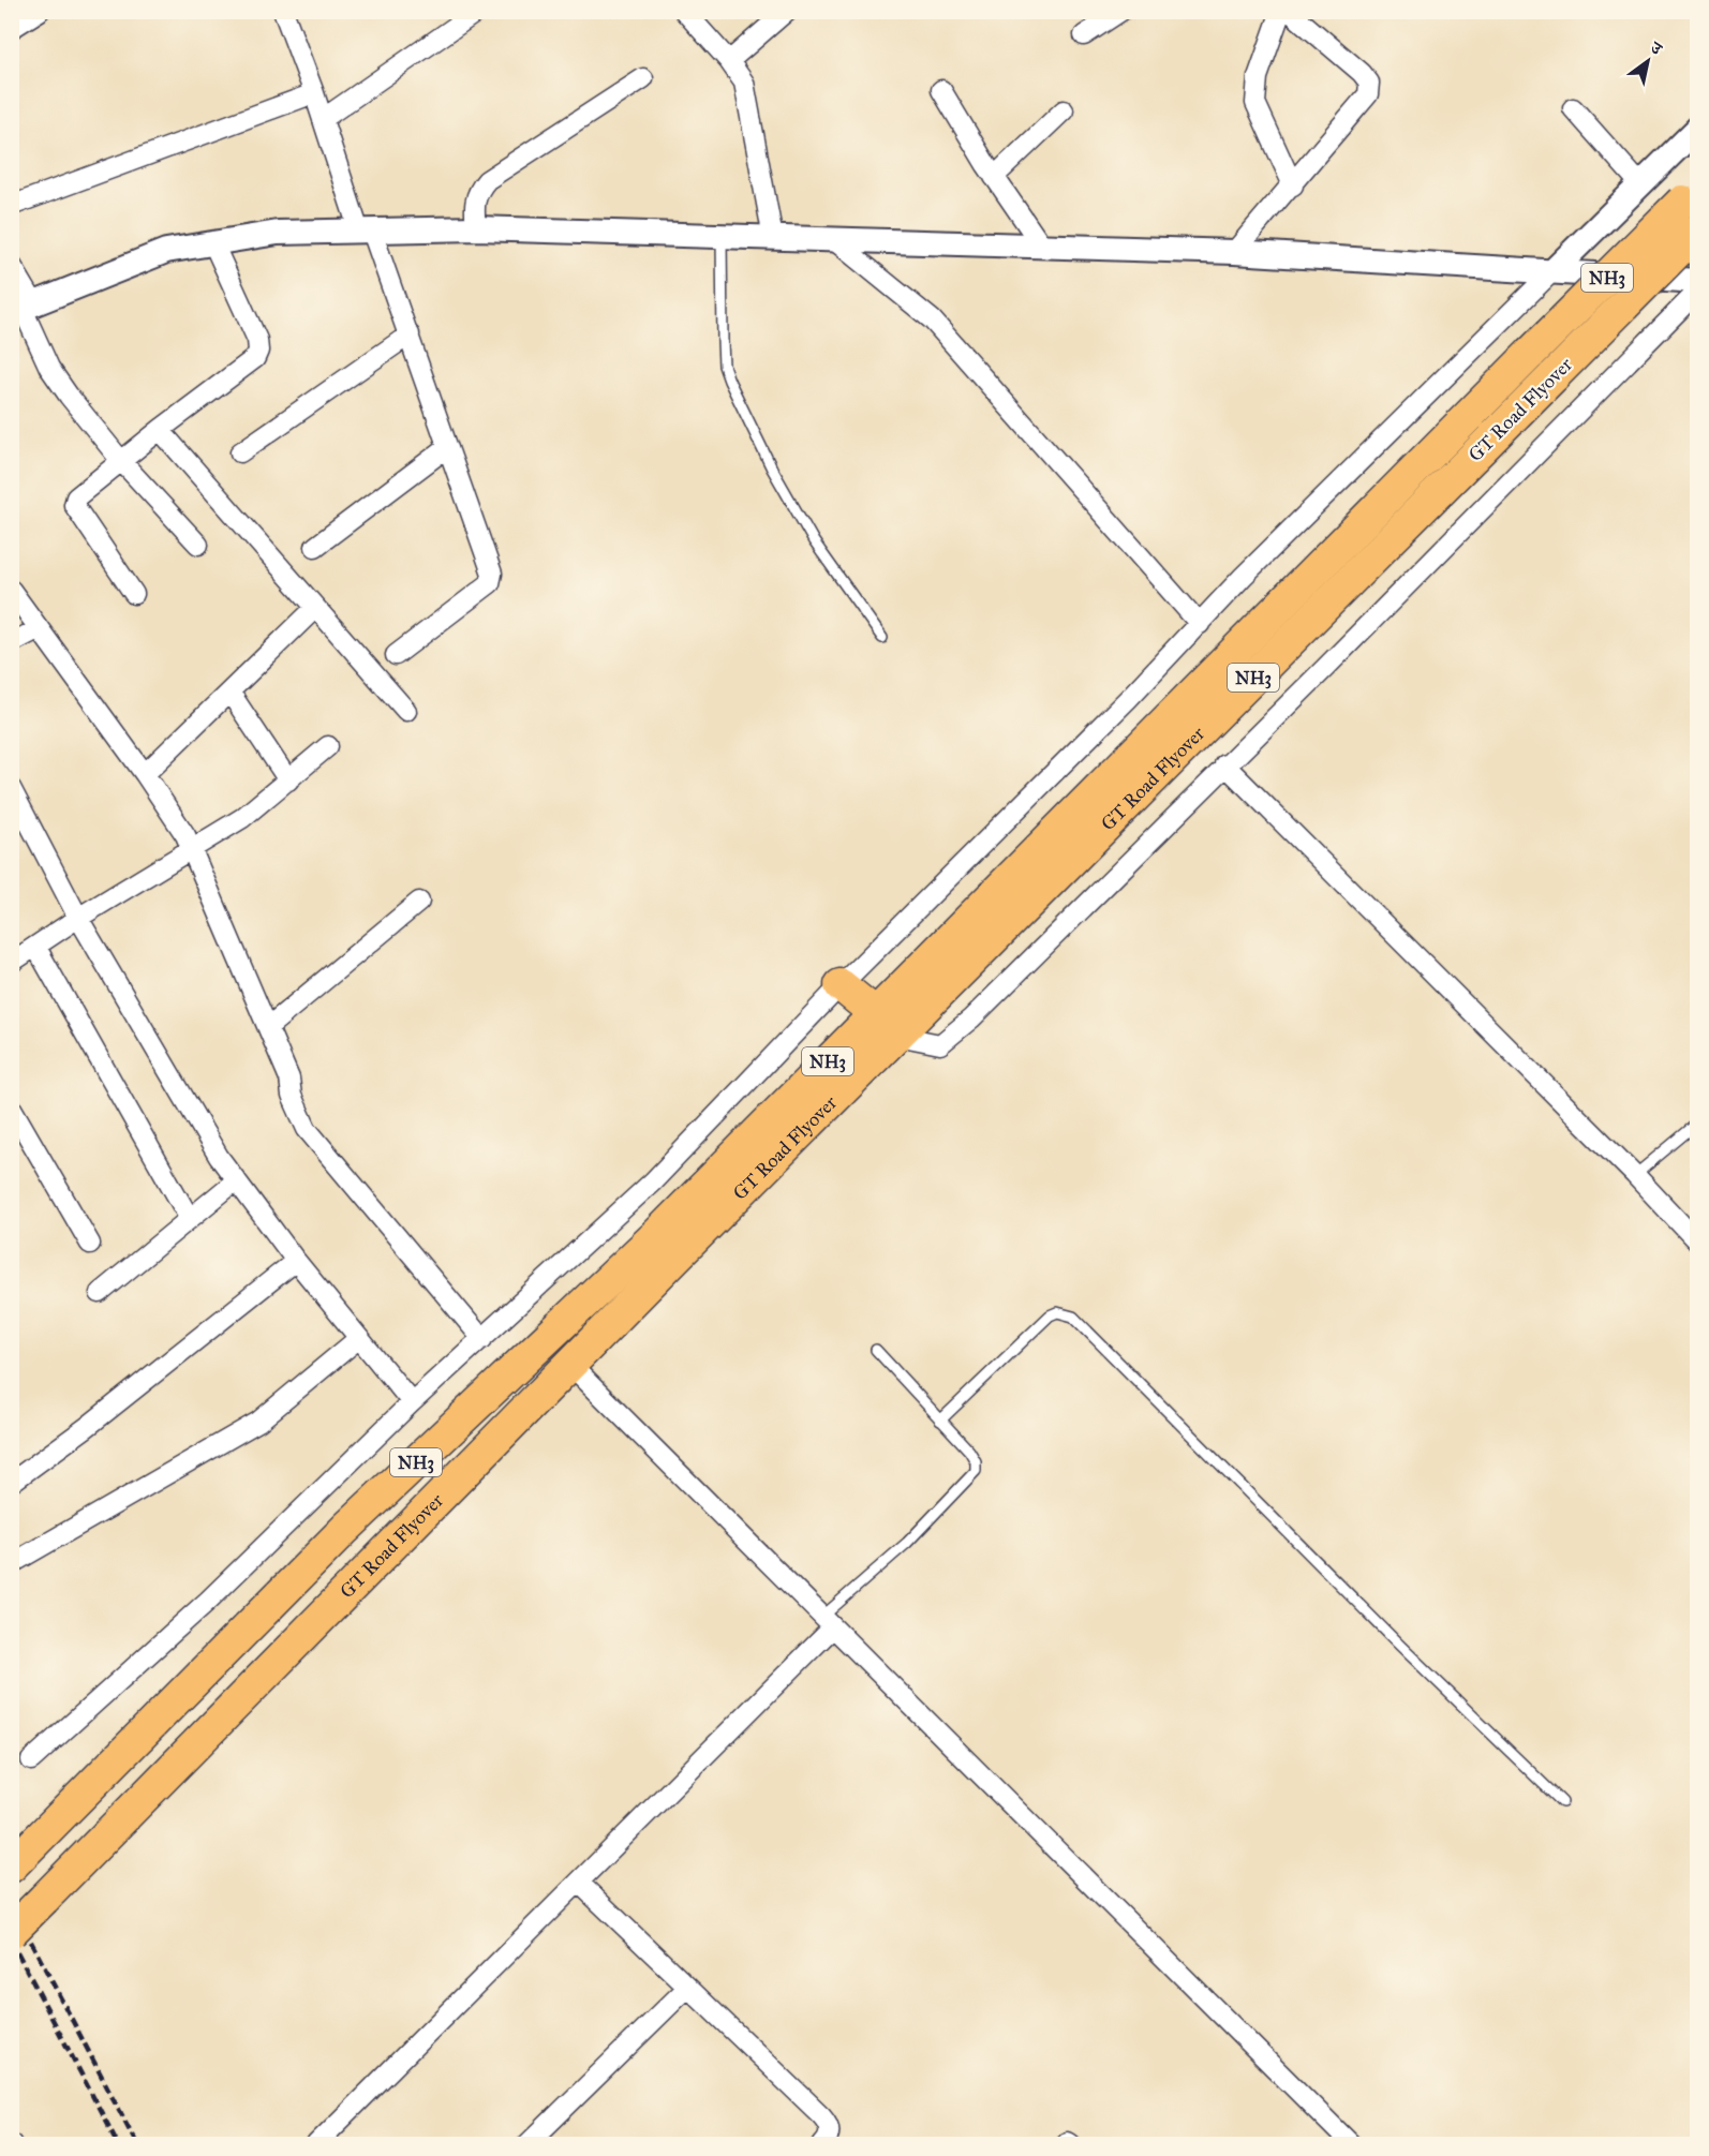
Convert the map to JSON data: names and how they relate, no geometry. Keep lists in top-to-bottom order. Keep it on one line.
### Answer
{"streets":{"highway":["NH3","GT Road Flyover"]},"north":"top right"}
